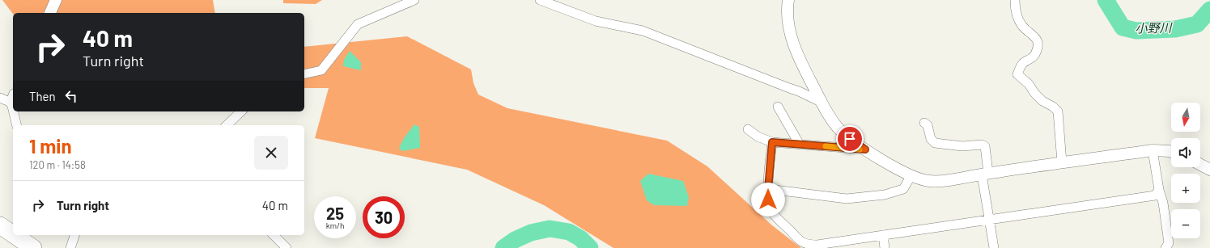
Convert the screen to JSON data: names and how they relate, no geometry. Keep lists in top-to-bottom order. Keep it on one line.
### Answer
{"water":["小野川"],"north":"bottom","page":{"turn":["40 m","Turn right"],"then":"Then","map_buttons":["+","−"],"heading":["1 min","120 m · 14:58"],"list":[{"name":"Turn right","value":"40 m"}],"speed":"25 km/h","limit":"30"}}
